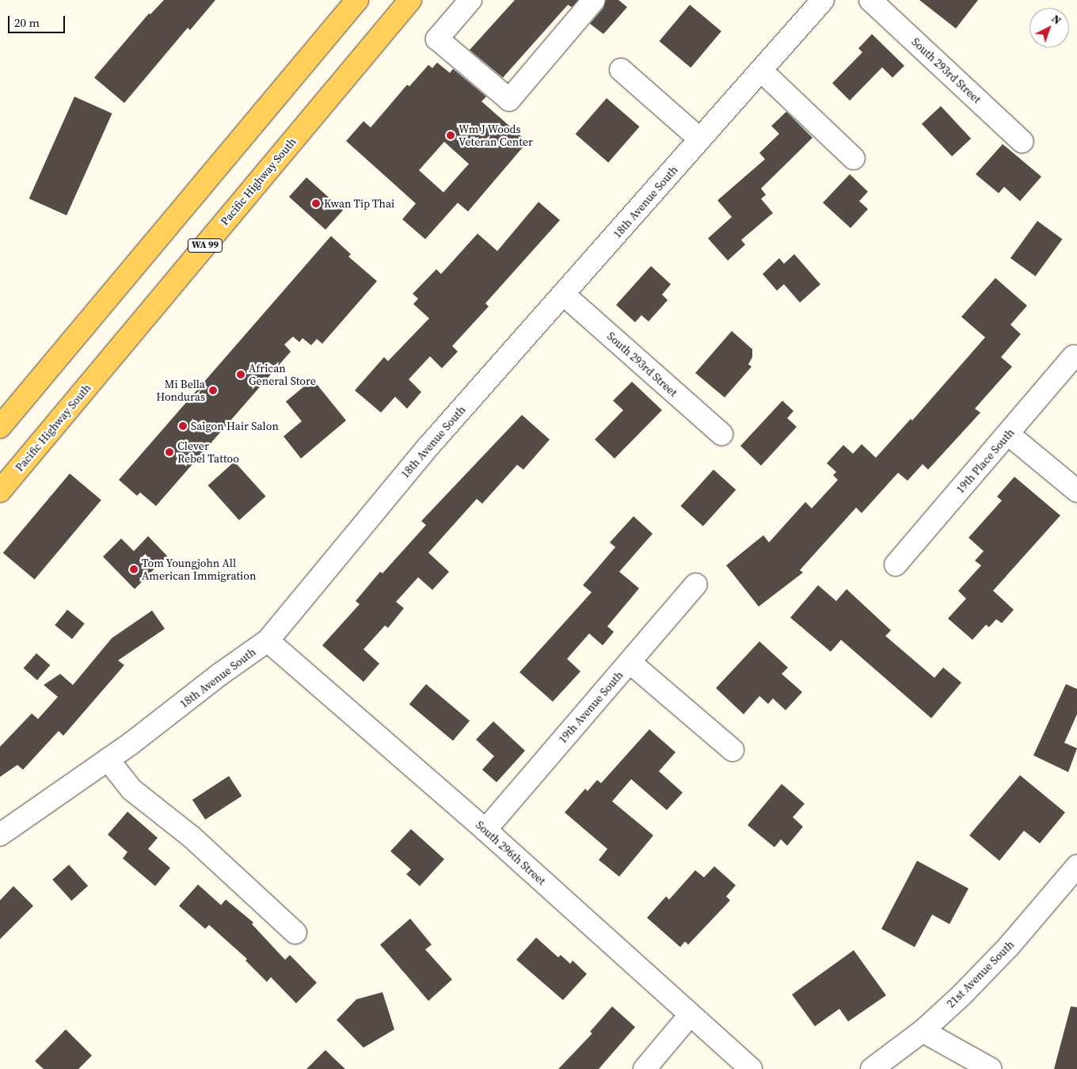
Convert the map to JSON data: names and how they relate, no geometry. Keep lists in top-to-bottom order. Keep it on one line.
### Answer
{"streets":{"main road":["Pacific Highway South","WA 99"],"street":["South 293rd Street","18th Avenue South","19th Place South","19th Avenue South","South 296th Street","21st Avenue South"]},"crossings":[["South 293rd Street","18th Avenue South"],["18th Avenue South","South 296th Street"],["19th Avenue South","South 296th Street"]],"places":["Wm J Woods Veteran Center","Kwan Tip Thai","African General Store","Mi Bella Honduras","Saigon Hair Salon","Clever Rebel Tattoo","Tom Youngjohn All American Immigration"],"scale_bar":"20 m","north":"top right"}
